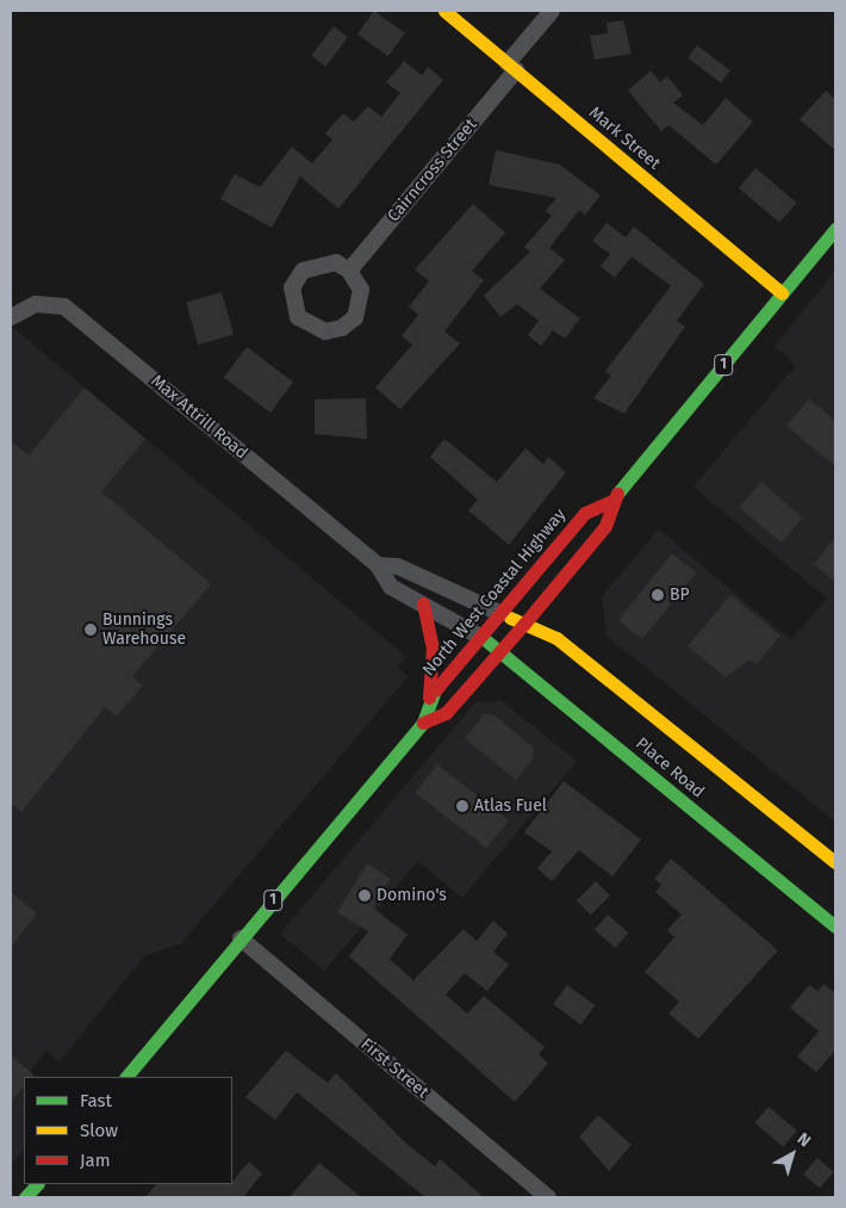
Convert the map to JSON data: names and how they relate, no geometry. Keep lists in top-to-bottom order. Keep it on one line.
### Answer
{"streets":{"main road":["Mark Street","1","North West Coastal Highway","Place Road"],"street":["Cairncross Street","Max Attrill Road","First Street"]},"crossings":[["Mark Street","Cairncross Street"],["Mark Street","North West Coastal Highway"],["Max Attrill Road","North West Coastal Highway"],["Max Attrill Road","Place Road"],["North West Coastal Highway","Place Road"],["North West Coastal Highway","First Street"]],"places":["BP","Bunnings Warehouse","Atlas Fuel","Domino's"],"legend":["Fast","Slow","Jam"],"north":"top right"}
